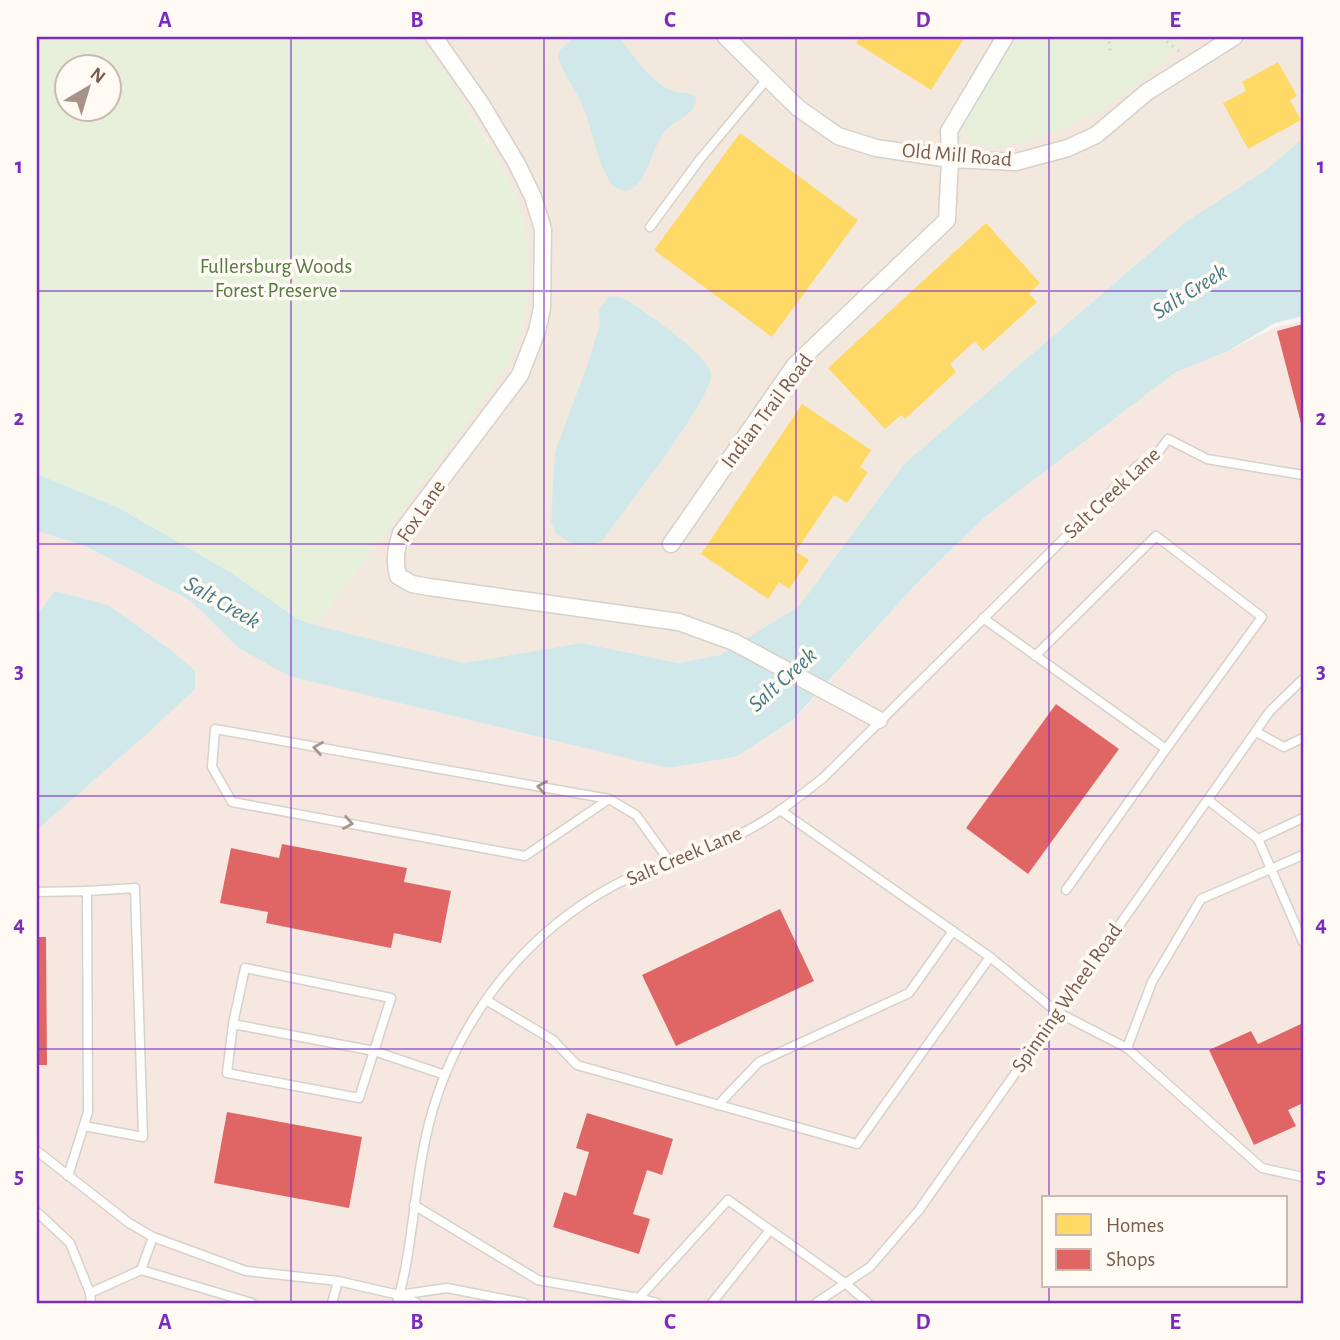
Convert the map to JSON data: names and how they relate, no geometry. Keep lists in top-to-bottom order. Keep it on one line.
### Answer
{"streets":{"street":["Old Mill Road","Indian Trail Road","Fox Lane"],"lane":["Salt Creek Lane","Spinning Wheel Road"]},"crossings":[["Old Mill Road","Indian Trail Road"],["Salt Creek Lane","Fox Lane"]],"water":["Salt Creek"],"parks":["Fullersburg Woods Forest Preserve"],"legend":["Homes","Shops"],"north":"top right","grid":{"columns":["A","B","C","D","E"],"rows":["1","2","3","4","5"]}}
